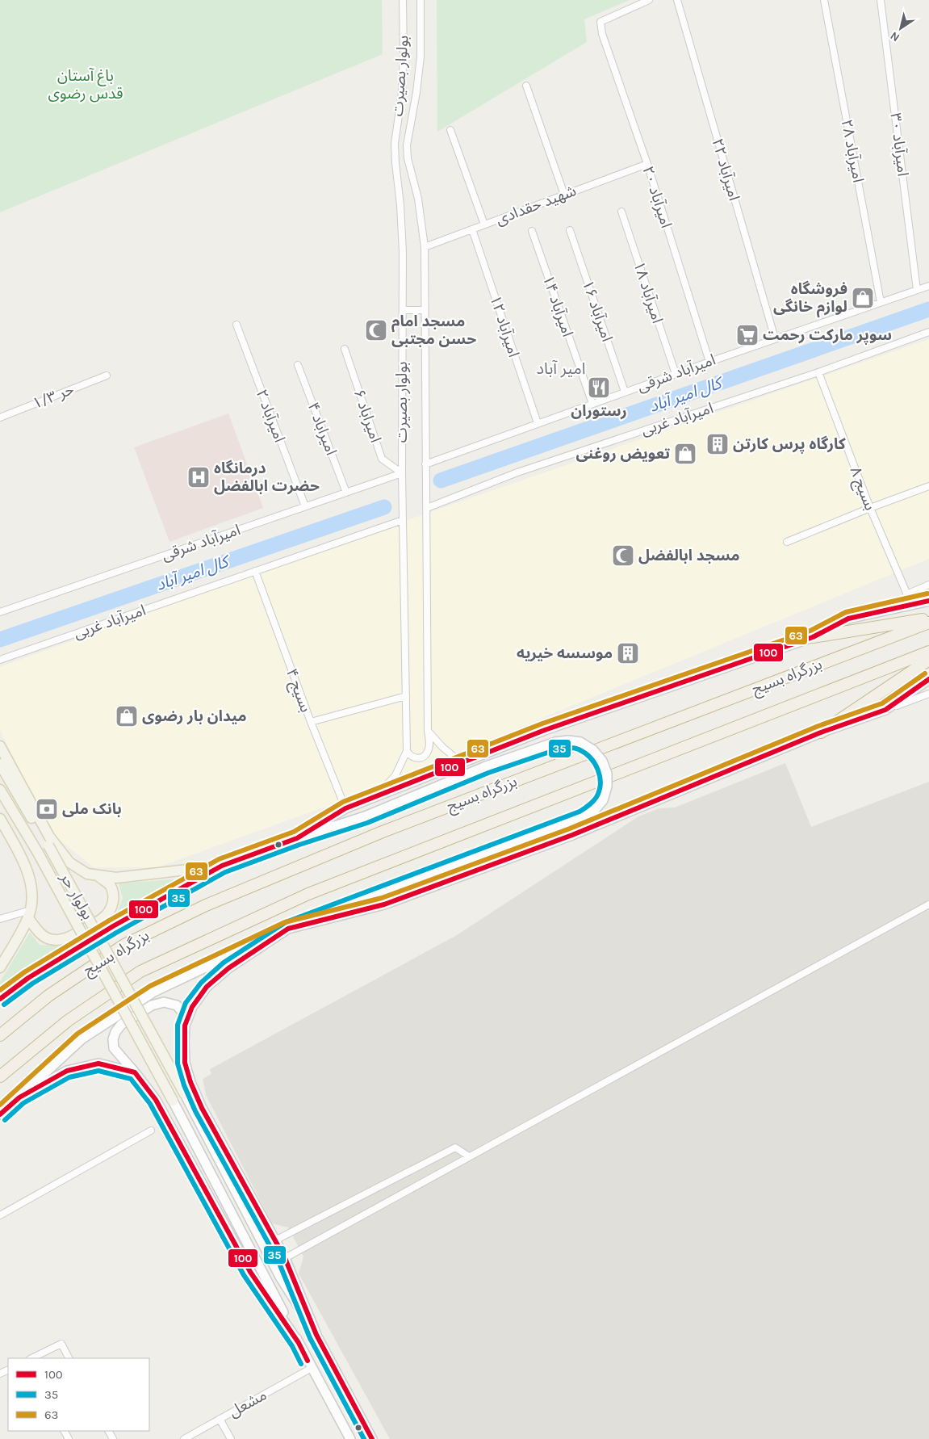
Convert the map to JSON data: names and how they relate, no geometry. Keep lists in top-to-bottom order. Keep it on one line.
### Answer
{"streets":{"highway":["بزرگراه بسیج"],"main road":["بولوار حر"],"street":["بولوار بصیرت","امیرآباد ۳۰","امیرآباد ۲۸","امیرآباد ۲۲","امیرآباد ۲۰","شهید حقدادی","امیرآباد ۱۸","امیرآباد ۱۴","امیرآباد ۱۶","امیرآباد ۱۲","امیرآباد شرقی","حر ۱/۳","امیرآباد ۲","امیراباد ۶","امیرآباد غربی","امیراباد ۴","بسیج ۸","بسیج ۴","مشعل"]},"crossings":[["بولوار بصیرت","شهید حقدادی"],["بولوار بصیرت","امیرآباد شرقی"],["بولوار بصیرت","امیراباد ۶"],["بولوار بصیرت","امیرآباد غربی"],["امیرآباد ۳۰","امیرآباد شرقی"],["امیرآباد ۲۸","امیرآباد شرقی"],["امیرآباد ۲۲","امیرآباد شرقی"],["امیرآباد ۲۰","شهید حقدادی"],["امیرآباد ۲۰","امیرآباد شرقی"],["شهید حقدادی","امیرآباد ۱۲"],["امیرآباد ۱۸","امیرآباد شرقی"],["امیرآباد ۱۴","امیرآباد شرقی"],["امیرآباد ۱۶","امیرآباد شرقی"],["امیرآباد ۱۲","امیرآباد شرقی"],["امیرآباد شرقی","امیرآباد ۲"],["امیرآباد شرقی","امیراباد ۶"],["امیرآباد شرقی","امیراباد ۴"],["امیرآباد غربی","بسیج ۸"],["امیرآباد غربی","بسیج ۴"]],"districts":["امیر آباد"],"water":["کال امیر آباد"],"parks":["باغ آستان قدس رضوی"],"places":{"shop":["فروشگاه لوازم خانگی","تعویض روغنی","میدان بار رضوی"],"mosque":["مسجد امام حسن مجتبی","مسجد ابالفضل"],"supermarket":["سوپر مارکت رحمت"],"restaurant":["رستوران"],"building":["کارگاه پرس کارتن","موسسه خیریه"],"hospital":["درمانگاه حضرت ابالفضل"],"bank":["بانک ملی"]},"lines":["transit line 63","transit line 100","transit line 35"],"legend":["100","35","63"],"north":"bottom left"}
